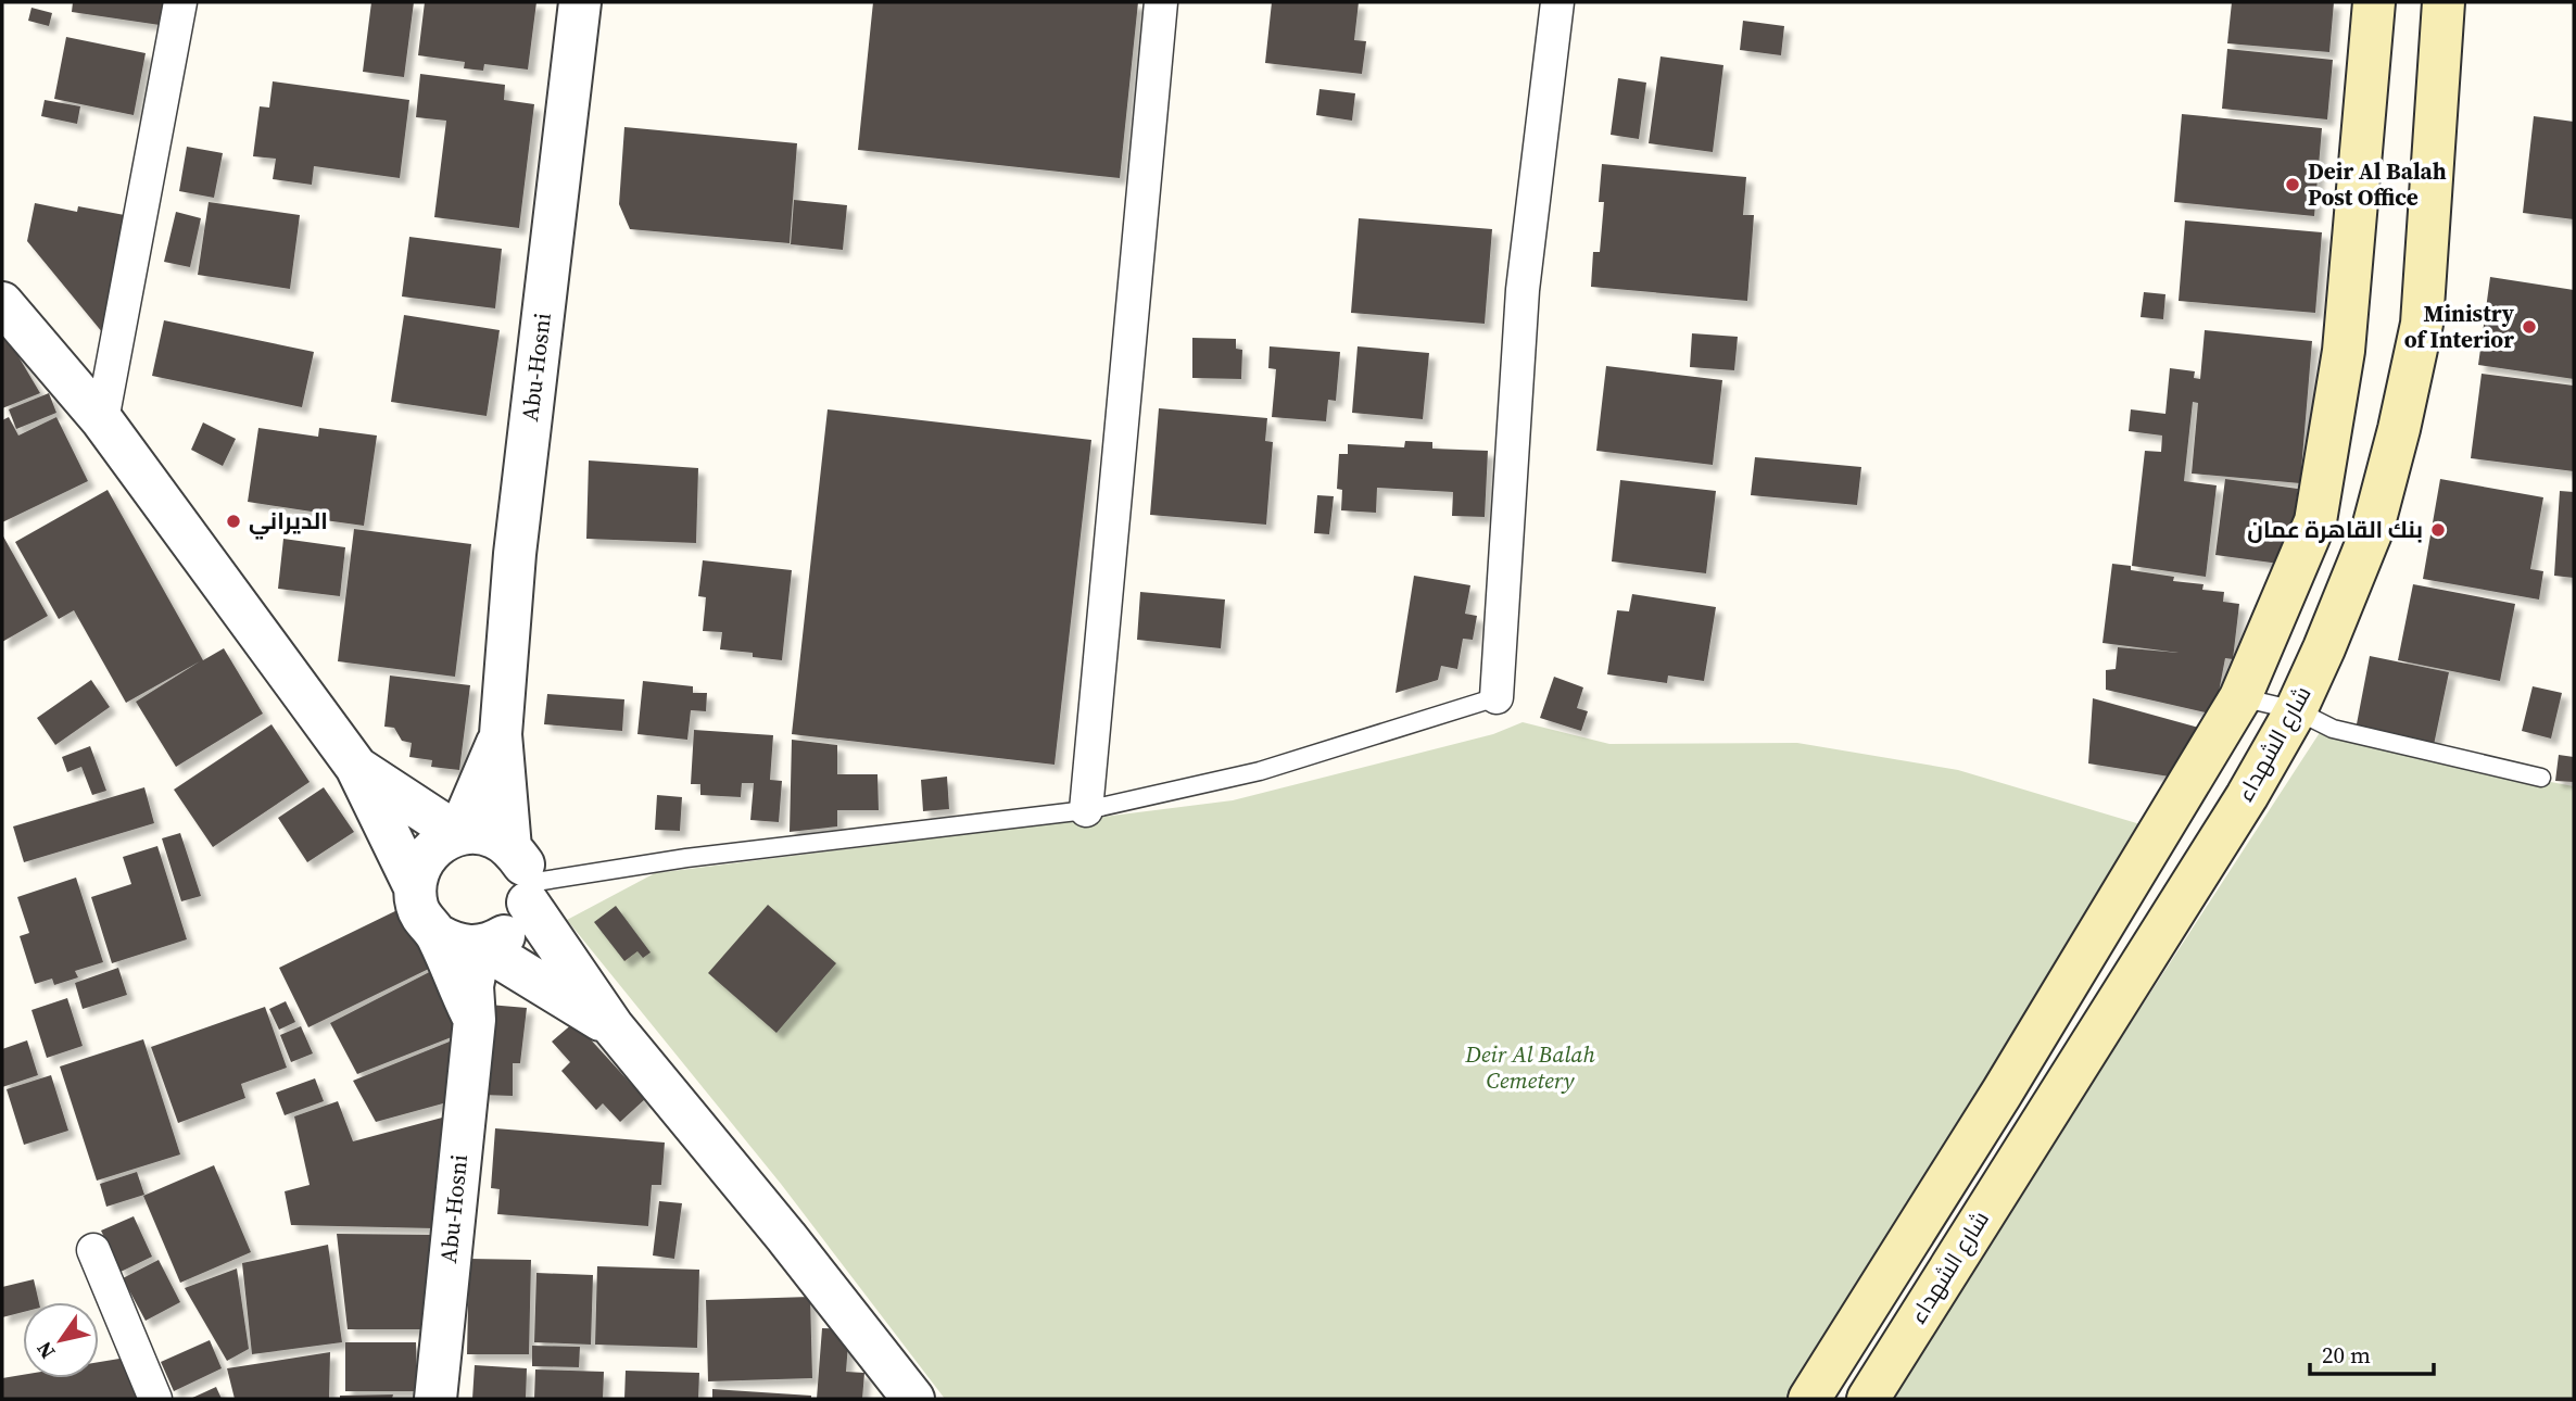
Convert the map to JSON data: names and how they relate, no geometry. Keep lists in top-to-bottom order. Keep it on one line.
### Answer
{"streets":{"main road":["شارع الشهداء"],"street":["Abu-Hosni"]},"parks":["Deir Al Balah Cemetery"],"places":["Deir Al Balah Post Office","Ministry of Interior","الديراني","بنك القاهرة عمان"],"scale_bar":"20 m","north":"bottom left"}
